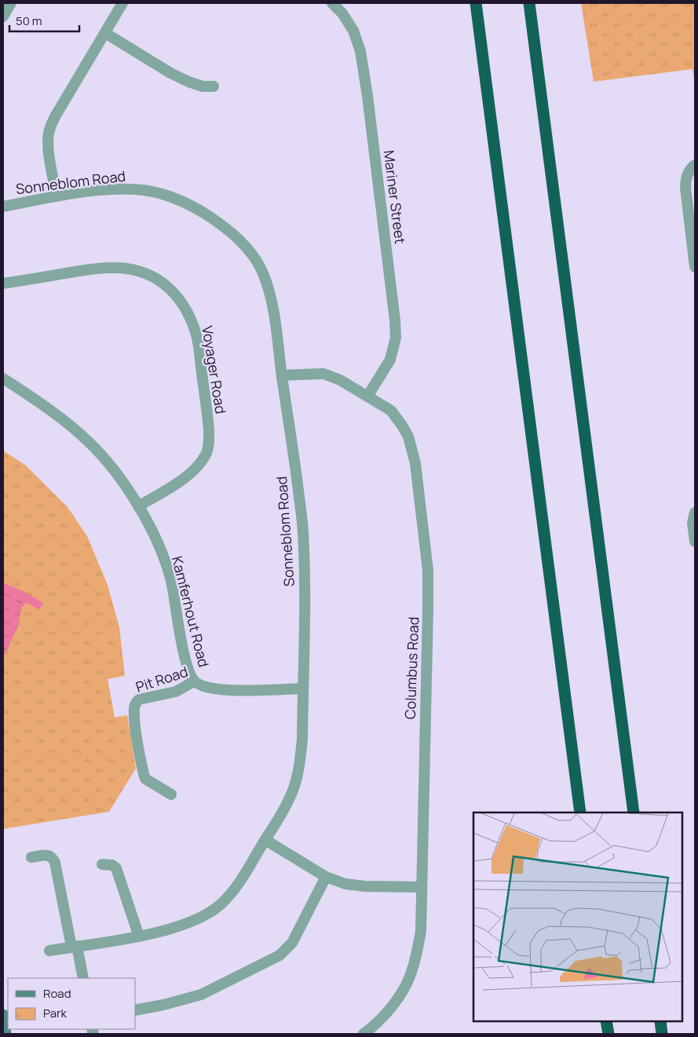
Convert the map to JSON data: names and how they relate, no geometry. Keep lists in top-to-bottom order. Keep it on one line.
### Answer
{"streets":{"street":["Sonneblom Road","Mariner Street","Voyager Road","Kamferhout Road","Columbus Road","Pit Road"]},"crossings":[["Sonneblom Road","Columbus Road"],["Sonneblom Road","Pit Road"],["Mariner Street","Columbus Road"],["Voyager Road","Kamferhout Road"],["Kamferhout Road","Pit Road"]],"legend":["Road","Park"],"scale_bar":"50 m"}
